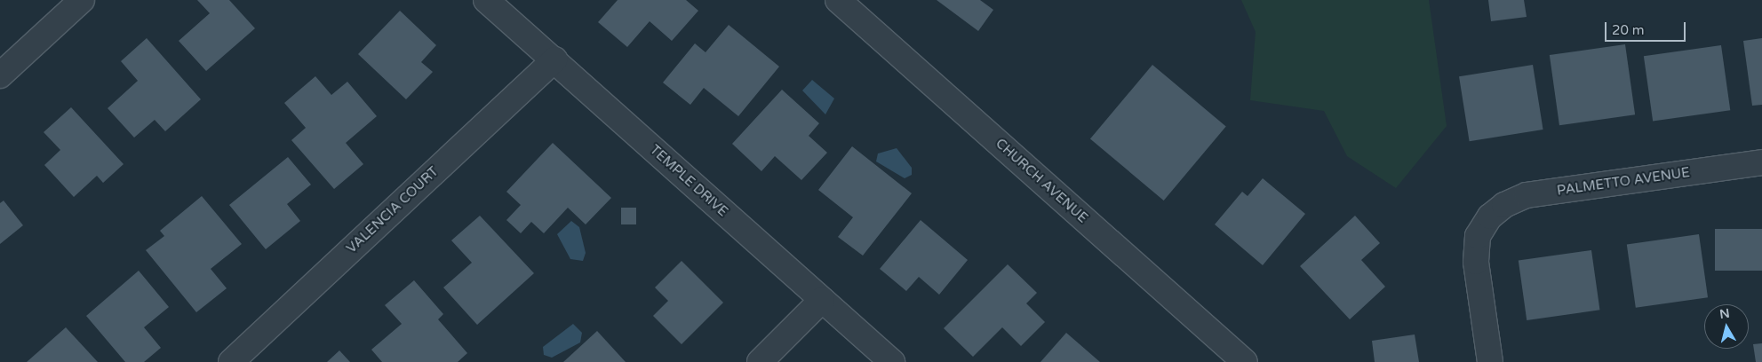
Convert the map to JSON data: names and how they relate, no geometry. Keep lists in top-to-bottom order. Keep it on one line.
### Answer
{"streets":{"street":["TEMPLE DRIVE","CHURCH AVENUE","PALMETTO AVENUE","VALENCIA COURT"]},"crossings":[["TEMPLE DRIVE","VALENCIA COURT"]],"scale_bar":"20 m","north":"top"}
